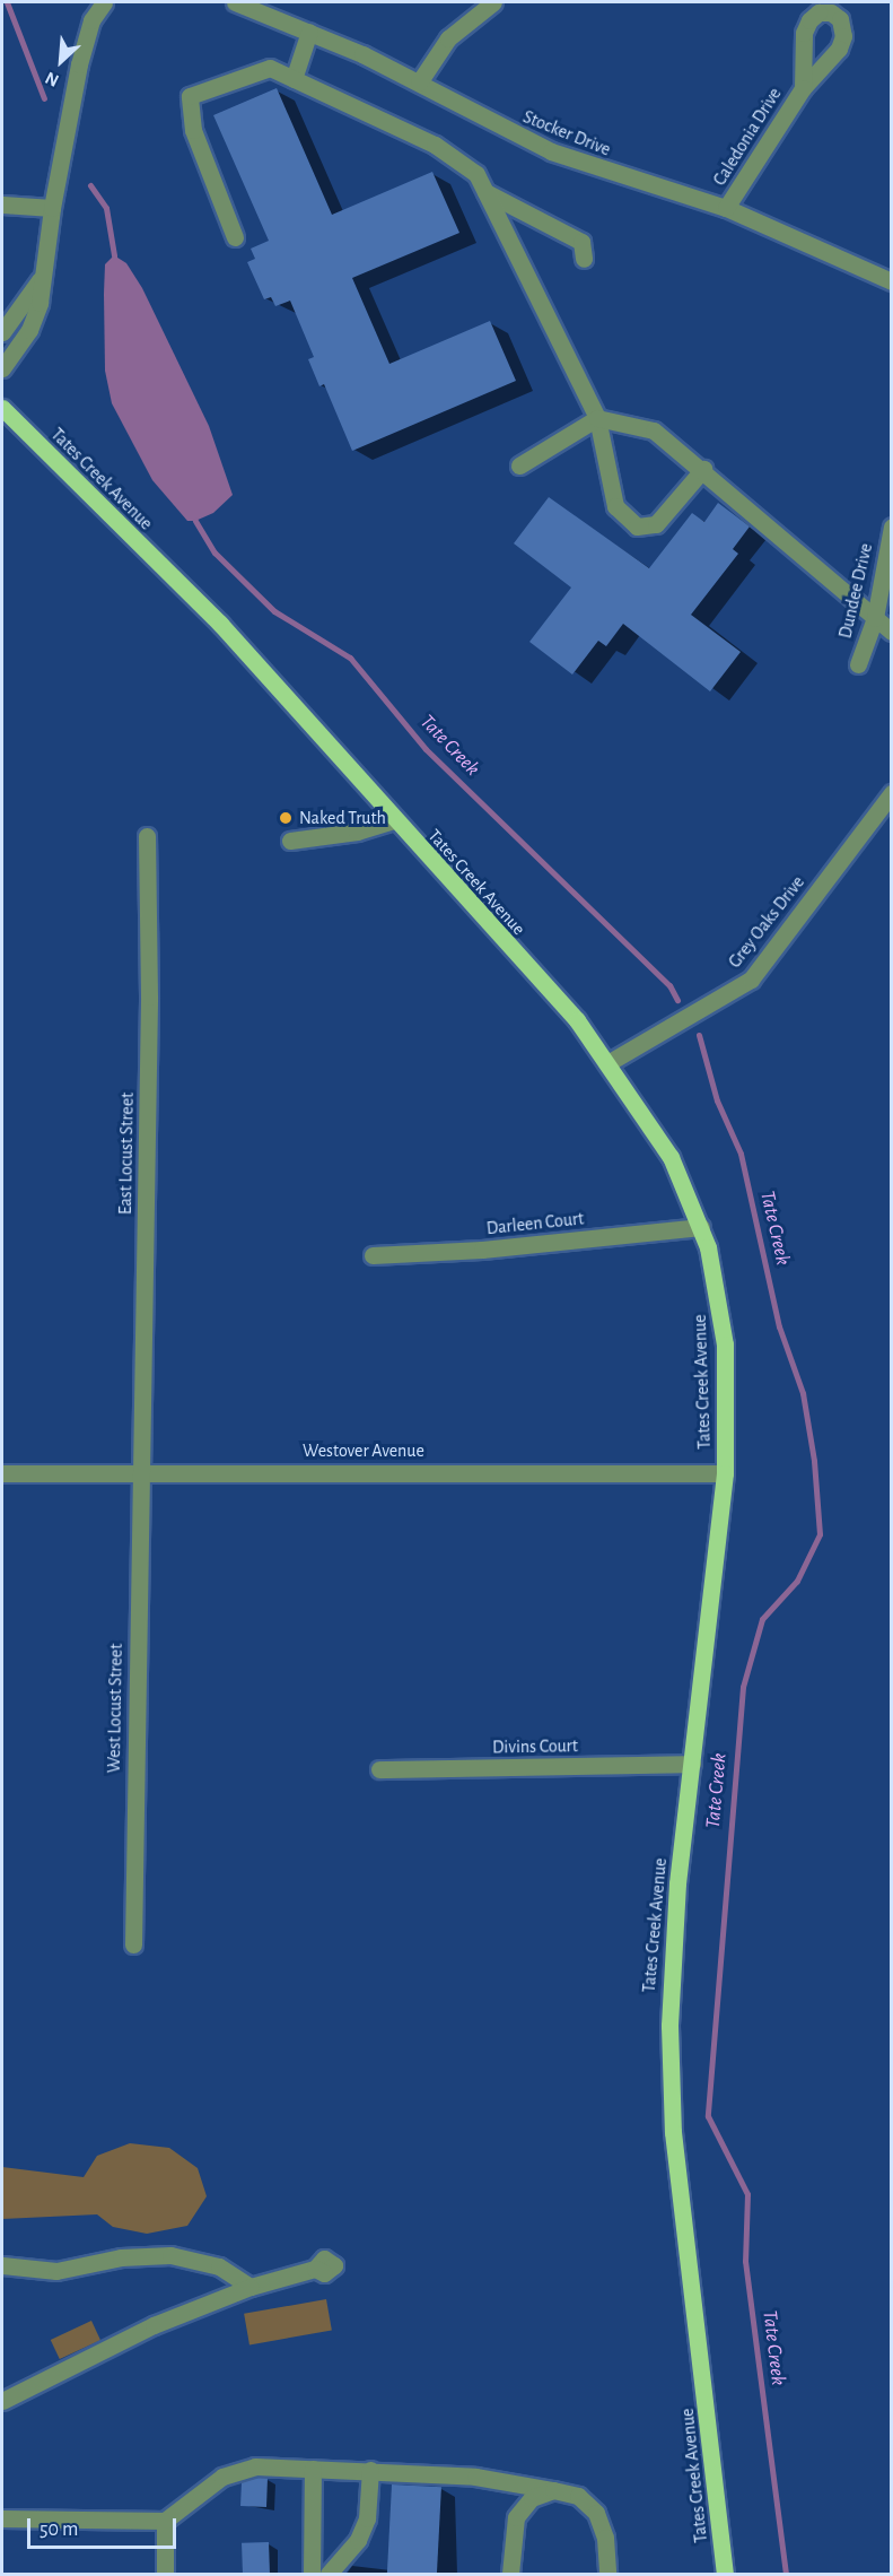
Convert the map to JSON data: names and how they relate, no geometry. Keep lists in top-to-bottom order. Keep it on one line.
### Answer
{"streets":{"main road":["Tates Creek Avenue"],"street":["Stocker Drive","Caledonia Drive","Dundee Drive","Grey Oaks Drive","East Locust Street","Darleen Court","Westover Avenue","West Locust Street","Divins Court"]},"crossings":[["Stocker Drive","Caledonia Drive"],["Tates Creek Avenue","Grey Oaks Drive"],["Tates Creek Avenue","Darleen Court"],["Tates Creek Avenue","Westover Avenue"],["Tates Creek Avenue","Divins Court"],["East Locust Street","Westover Avenue"],["East Locust Street","West Locust Street"],["Westover Avenue","West Locust Street"]],"water":["Tate Creek"],"places":["Naked Truth"],"scale_bar":"50 m","north":"bottom left"}
